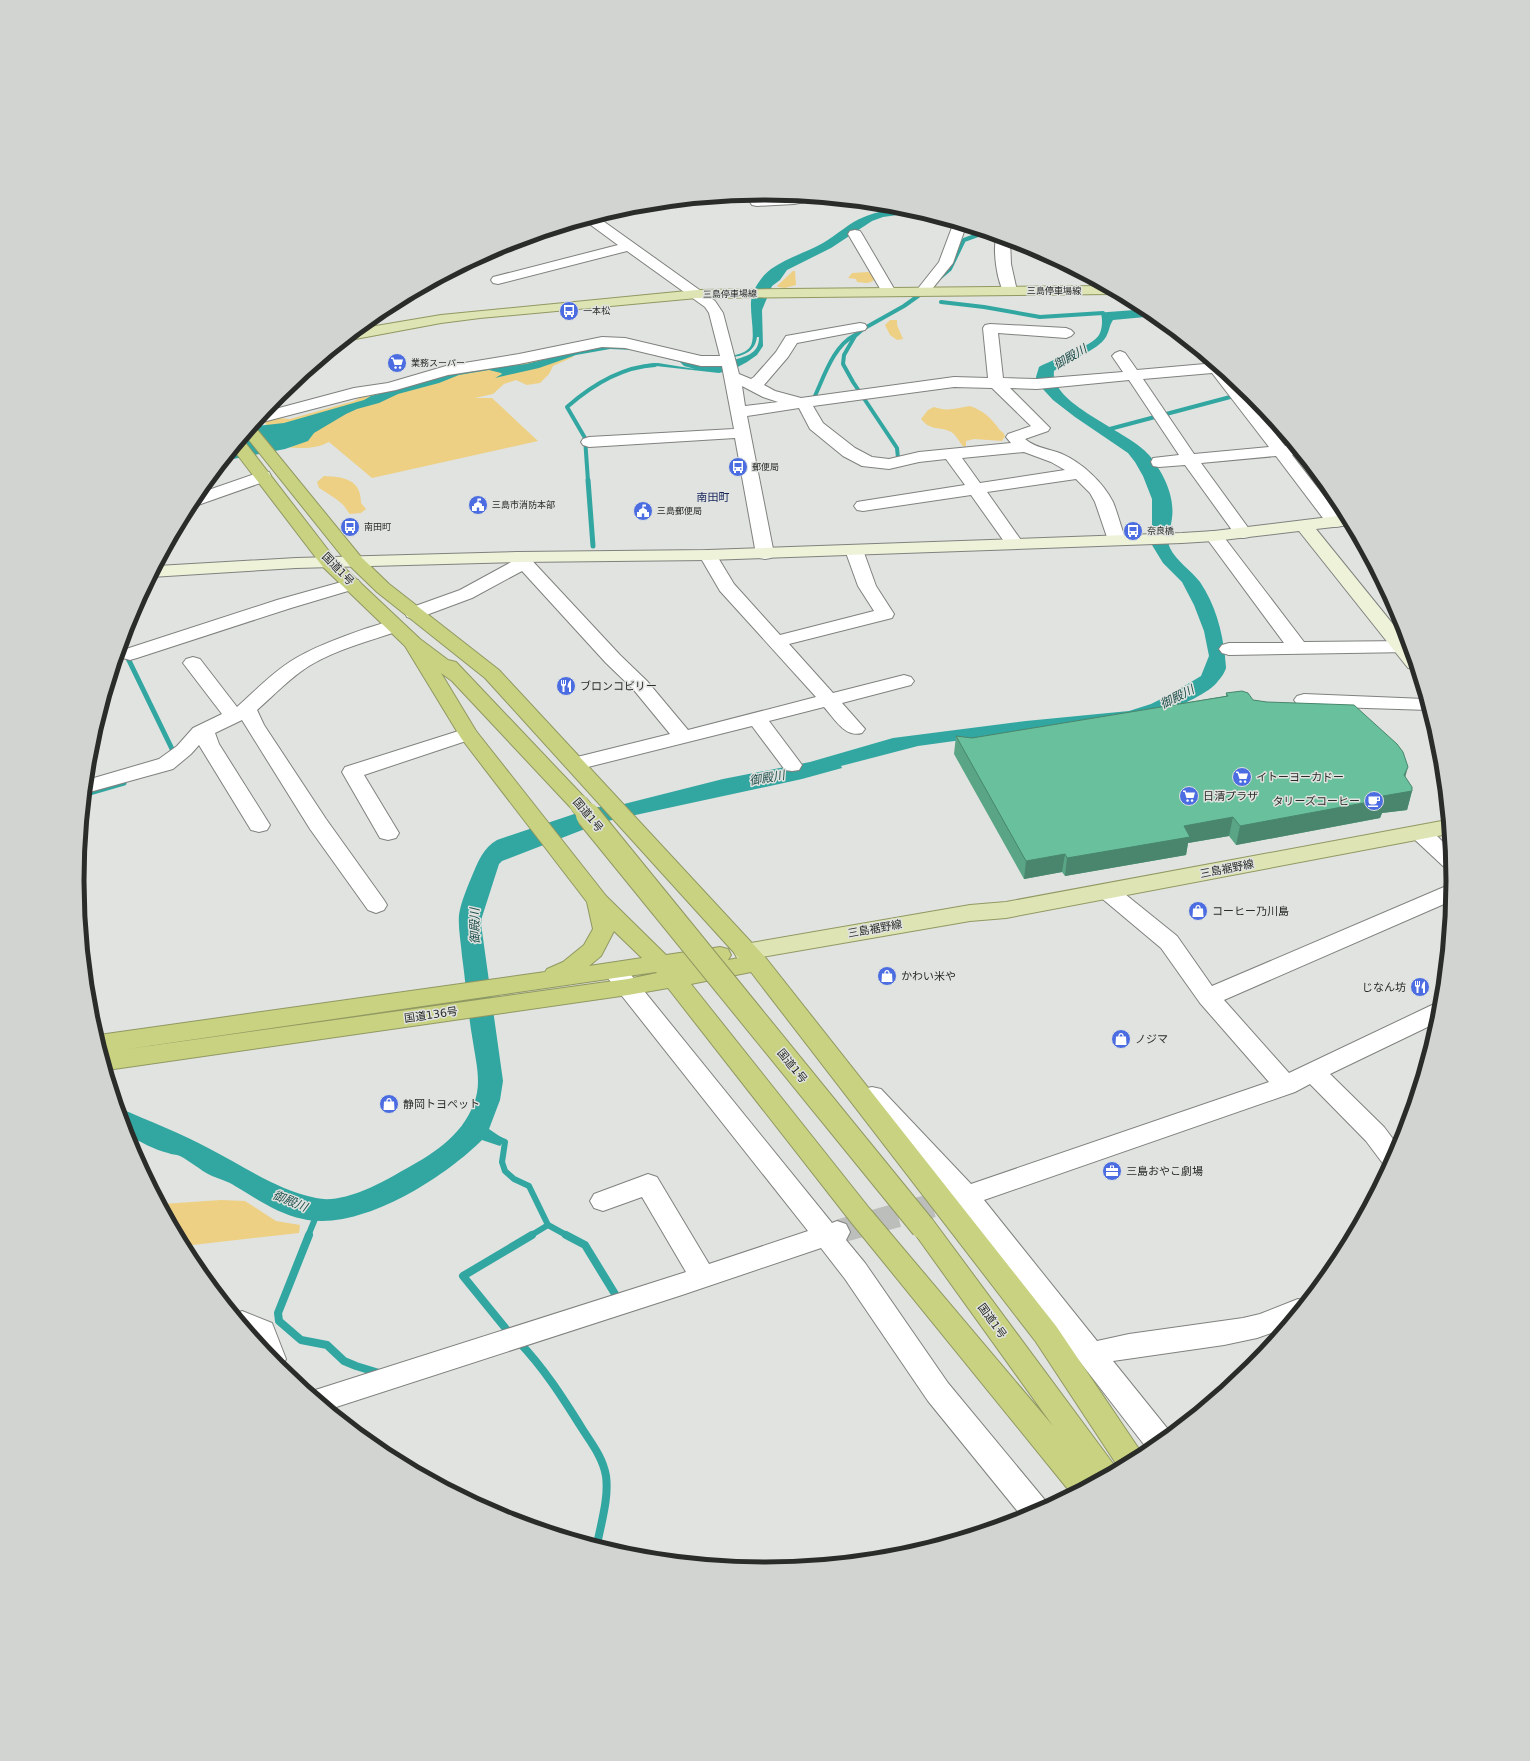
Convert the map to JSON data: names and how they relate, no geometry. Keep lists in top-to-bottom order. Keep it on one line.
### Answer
{"streets":{"highway":["国道1号","国道136号"],"main road":["三島停車場線","三島裾野線"]},"crossings":[["三島裾野線","国道136号"]],"districts":["南田町"],"water":["御殿川"],"places":{"bus stop":["一本松","郵便局","南田町","奈良橋"],"supermarket":["業務スーパー","イトーヨーカドー","日清プラザ"],"public building":["三島市消防本部","三島郵便局"],"restaurant":["ブロンコビリー","じなん坊"],"cafe":["タリーズコーヒー"],"shop":["コーヒー乃川島","かわい米や","ノジマ","静岡トヨペット"],"office":["三島おやこ劇場"]}}
